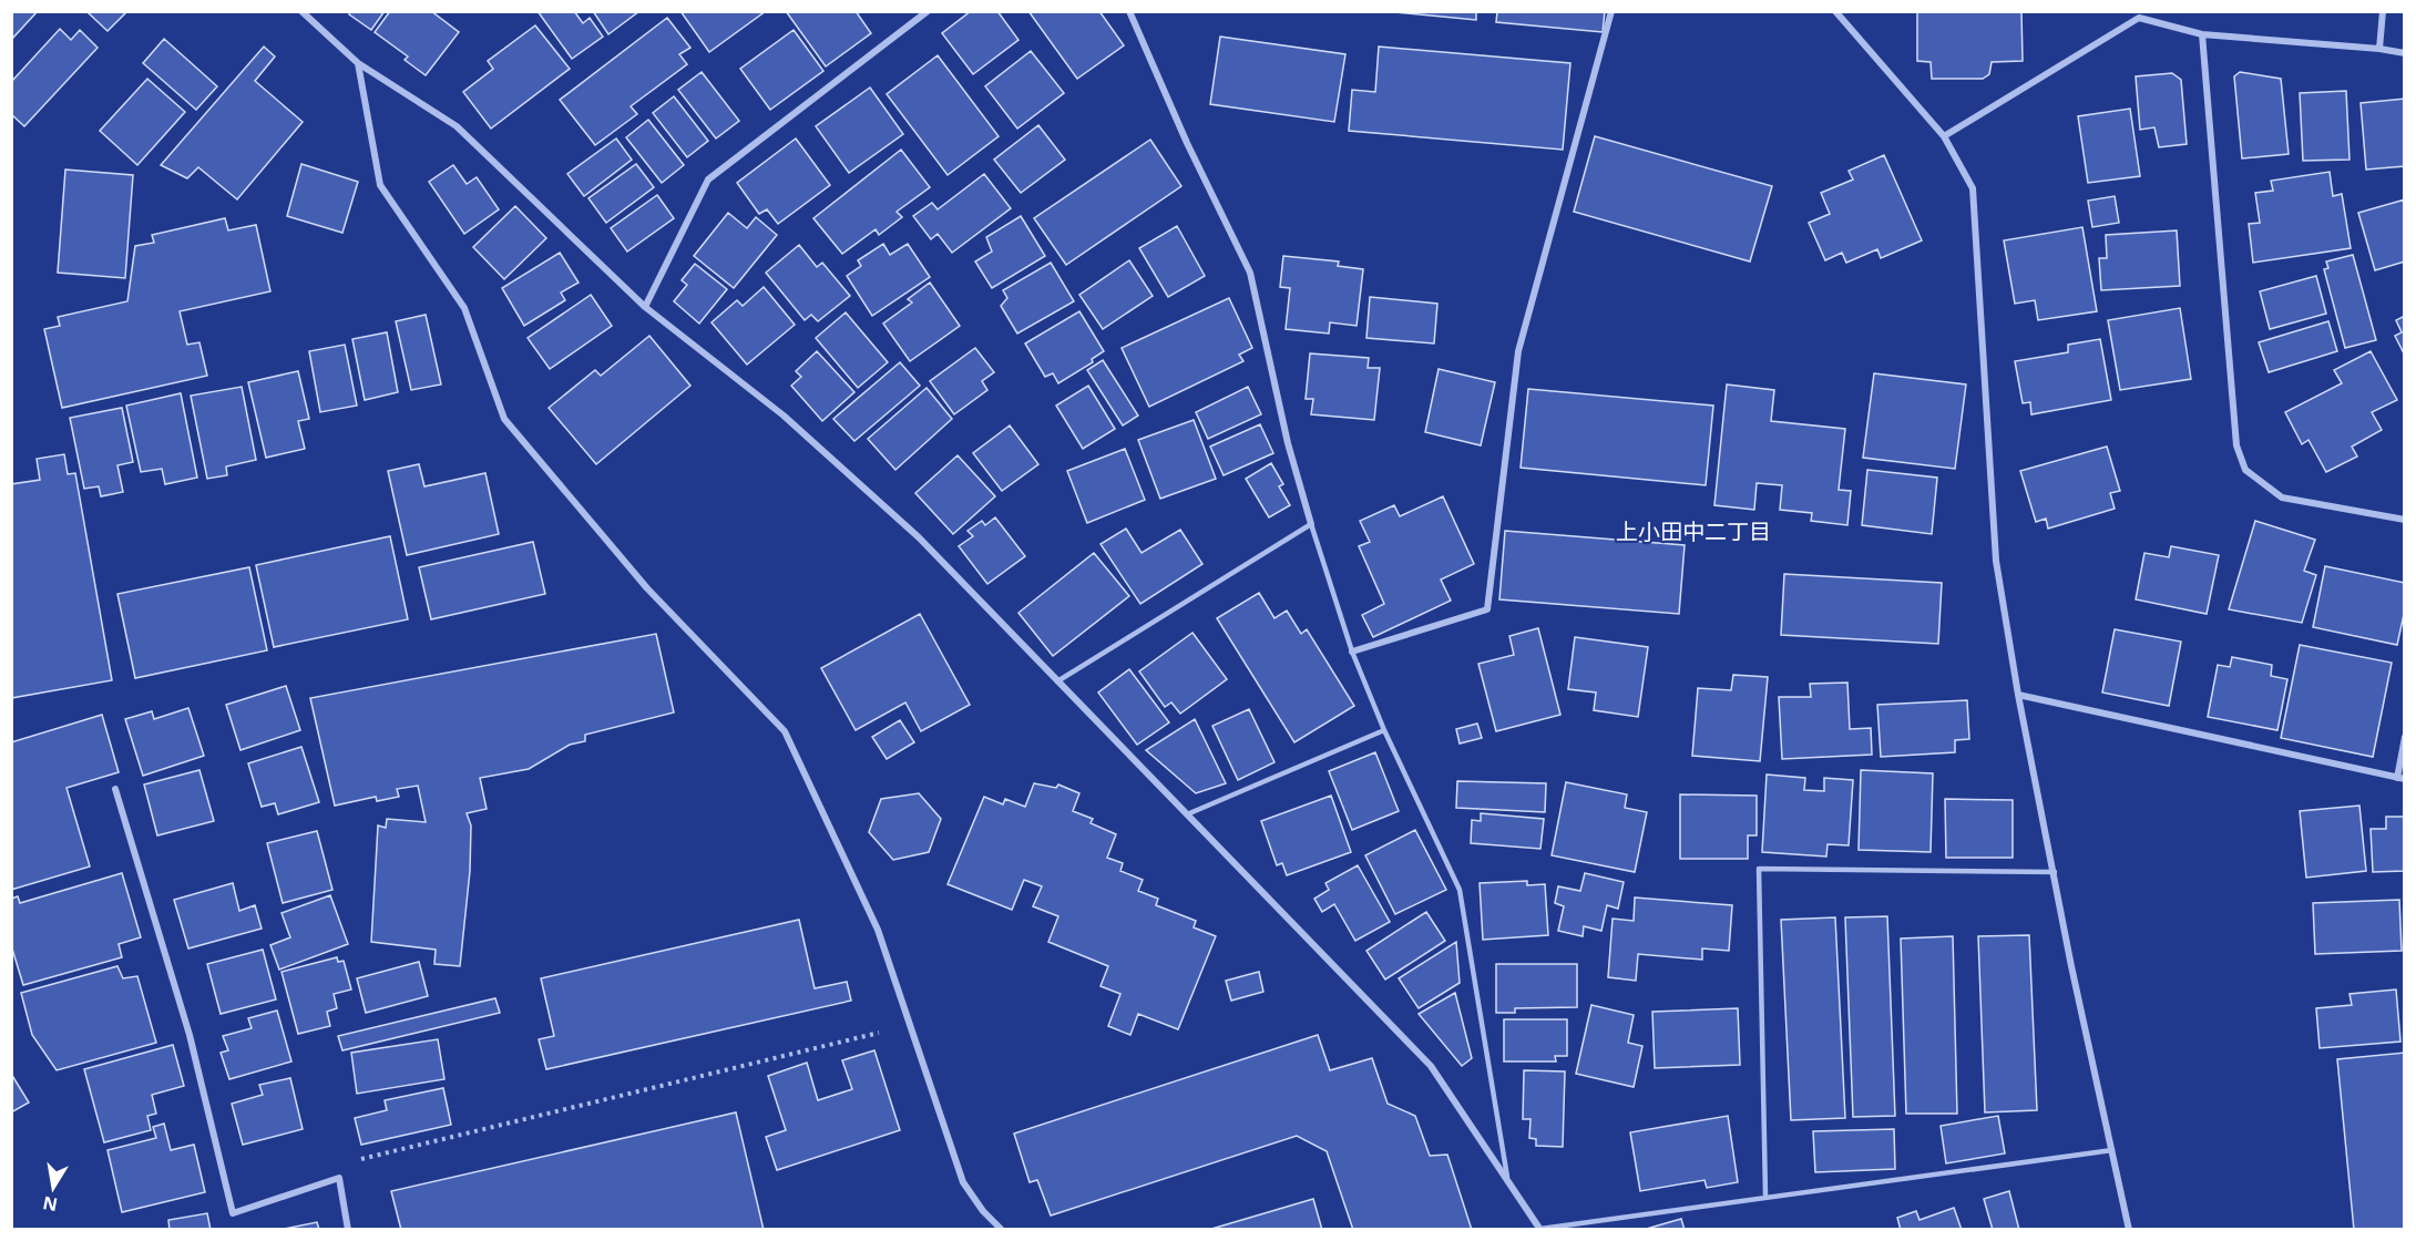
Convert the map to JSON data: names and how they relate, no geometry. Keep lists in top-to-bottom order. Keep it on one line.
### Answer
{"districts":["上小田中二丁目"],"north":"bottom"}
